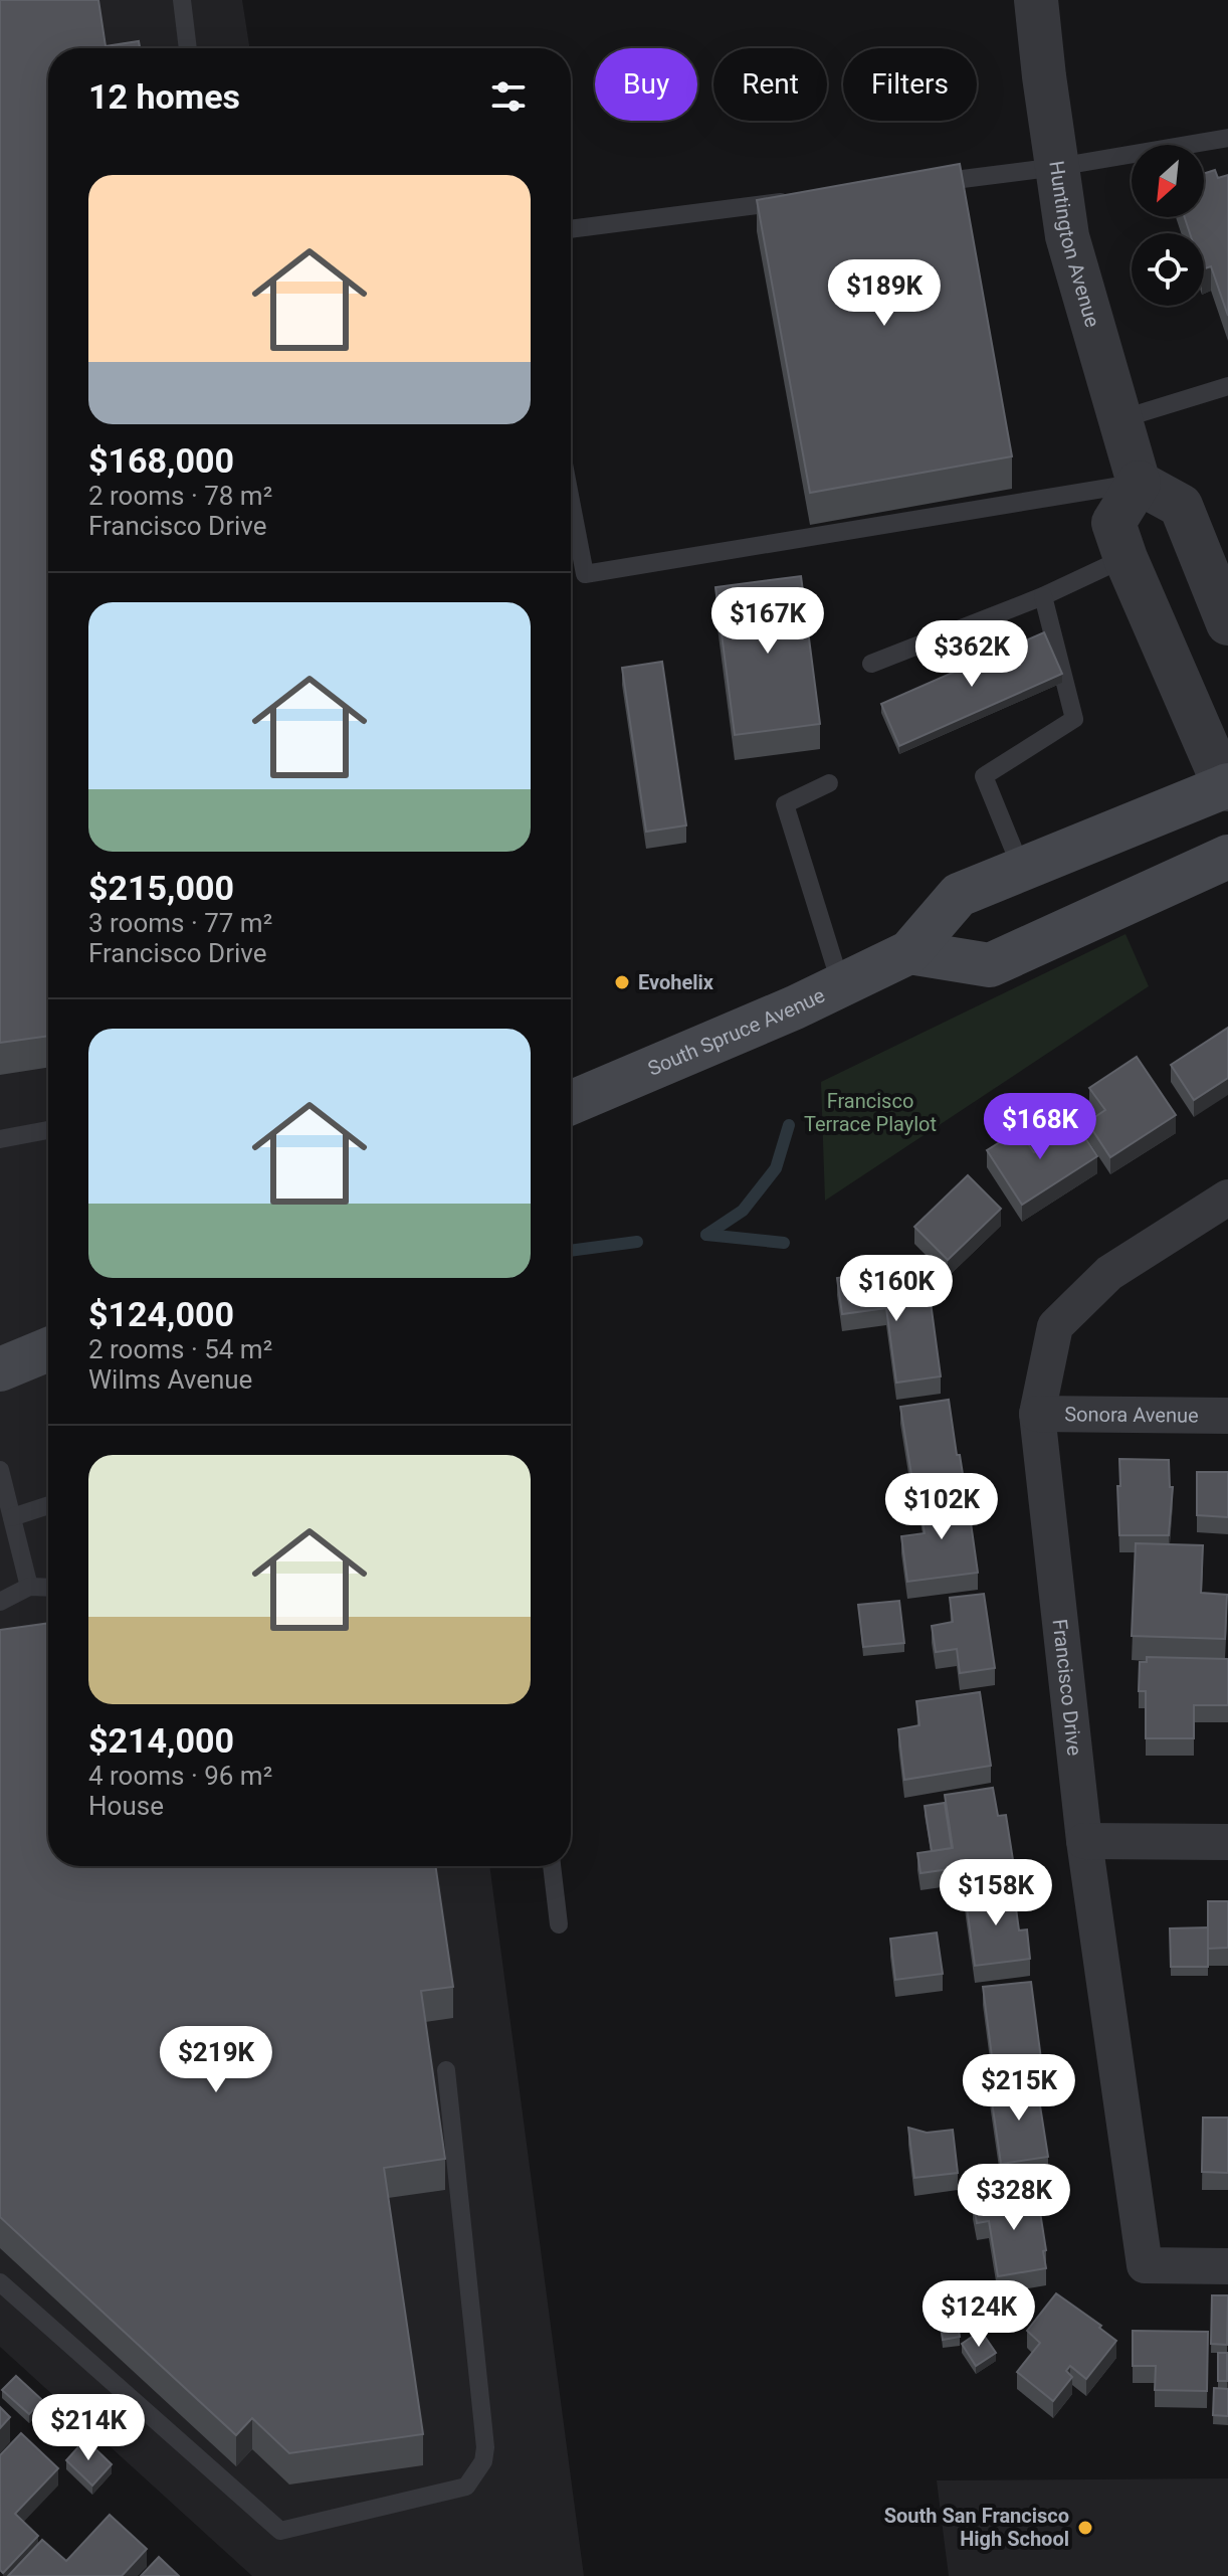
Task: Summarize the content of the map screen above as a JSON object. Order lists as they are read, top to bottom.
{
  "streets": {
    "main road": ["South Spruce Avenue"],
    "street": ["Huntington Avenue", "Sonora Avenue", "Francisco Drive"]
  },
  "crossings": [
    ["Sonora Avenue", "Francisco Drive"]
  ],
  "parks": ["Francisco Terrace Playlot"],
  "places": ["Evohelix", "South San Francisco High School"],
  "north": "bottom left",
  "page": {
    "chip": ["Buy", "Rent", "Filters"],
    "heading": "12 homes",
    "list": [
      {
        "name": "$168,000",
        "note": "2 rooms · 78 m² · Francisco Drive"
      },
      {
        "name": "$215,000",
        "note": "3 rooms · 77 m² · Francisco Drive"
      },
      {
        "name": "$124,000",
        "note": "2 rooms · 54 m² · Wilms Avenue"
      },
      {
        "name": "$214,000",
        "note": "4 rooms · 96 m² · House"
      }
    ],
    "price": [
      "$189K",
      "$167K",
      "$362K",
      "$168K",
      "$160K",
      "$102K",
      "$158K",
      "$219K",
      "$215K",
      "$328K",
      "$124K",
      "$214K"
    ]
  }
}
